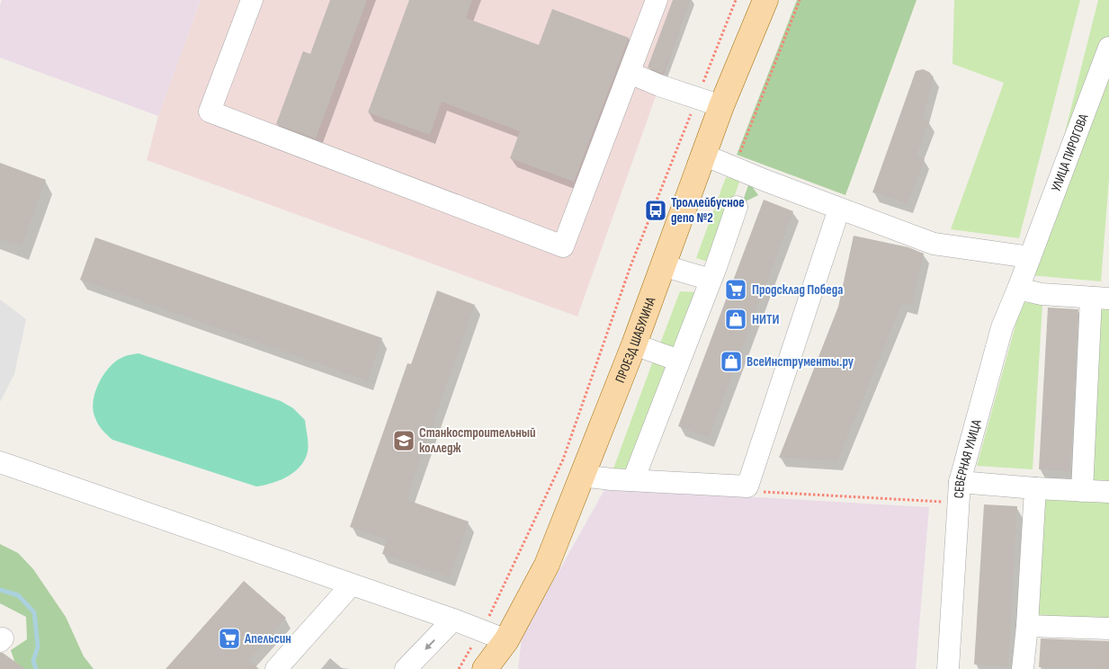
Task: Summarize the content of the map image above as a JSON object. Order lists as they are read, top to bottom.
{
  "streets": {
    "main road": ["ПРОЕЗД ШАБУЛИНА"],
    "street": ["УЛИЦА ПИРОГОВА", "СЕВЕРНАЯ УЛИЦА"]
  },
  "crossings": [
    ["УЛИЦА ПИРОГОВА", "СЕВЕРНАЯ УЛИЦА"]
  ],
  "places": {
    "bus stop": ["Троллейбусное депо №2"],
    "supermarket": ["Продсклад Победа", "Апельсин"],
    "shop": ["НИТИ", "ВсеИнструменты.ру"],
    "school or university": ["Станкостроительный колледж"]
  }
}
